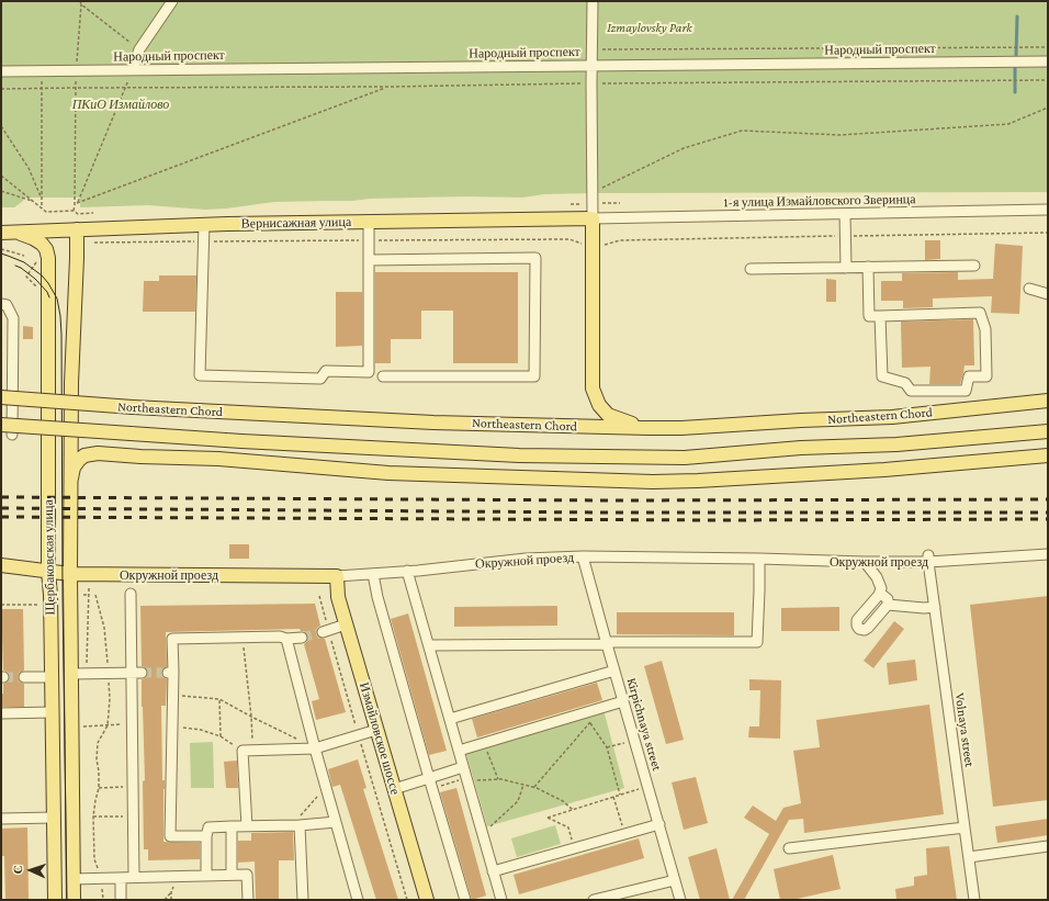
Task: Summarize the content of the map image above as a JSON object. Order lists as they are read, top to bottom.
{
  "streets": {
    "main road": [
      "Вернисажная улица",
      "Northeastern Chord",
      "Щербаковская улица",
      "Окружной проезд",
      "Измайловское шоссе"
    ],
    "street": [
      "Народный проспект",
      "1-я улица Измайловского Зверинца",
      "Kirpichnaya street",
      "Volnaya street"
    ]
  },
  "crossings": [
    ["1-я улица Измайловского Зверинца", "Вернисажная улица"],
    ["Вернисажная улица", "Щербаковская улица"],
    ["Щербаковская улица", "Окружной проезд"],
    ["Окружной проезд", "Kirpichnaya street"],
    ["Окружной проезд", "Volnaya street"],
    ["Окружной проезд", "Измайловское шоссе"]
  ],
  "parks": ["Izmaylovsky Park", "ПКиО Измайлово"],
  "north": "left"
}
